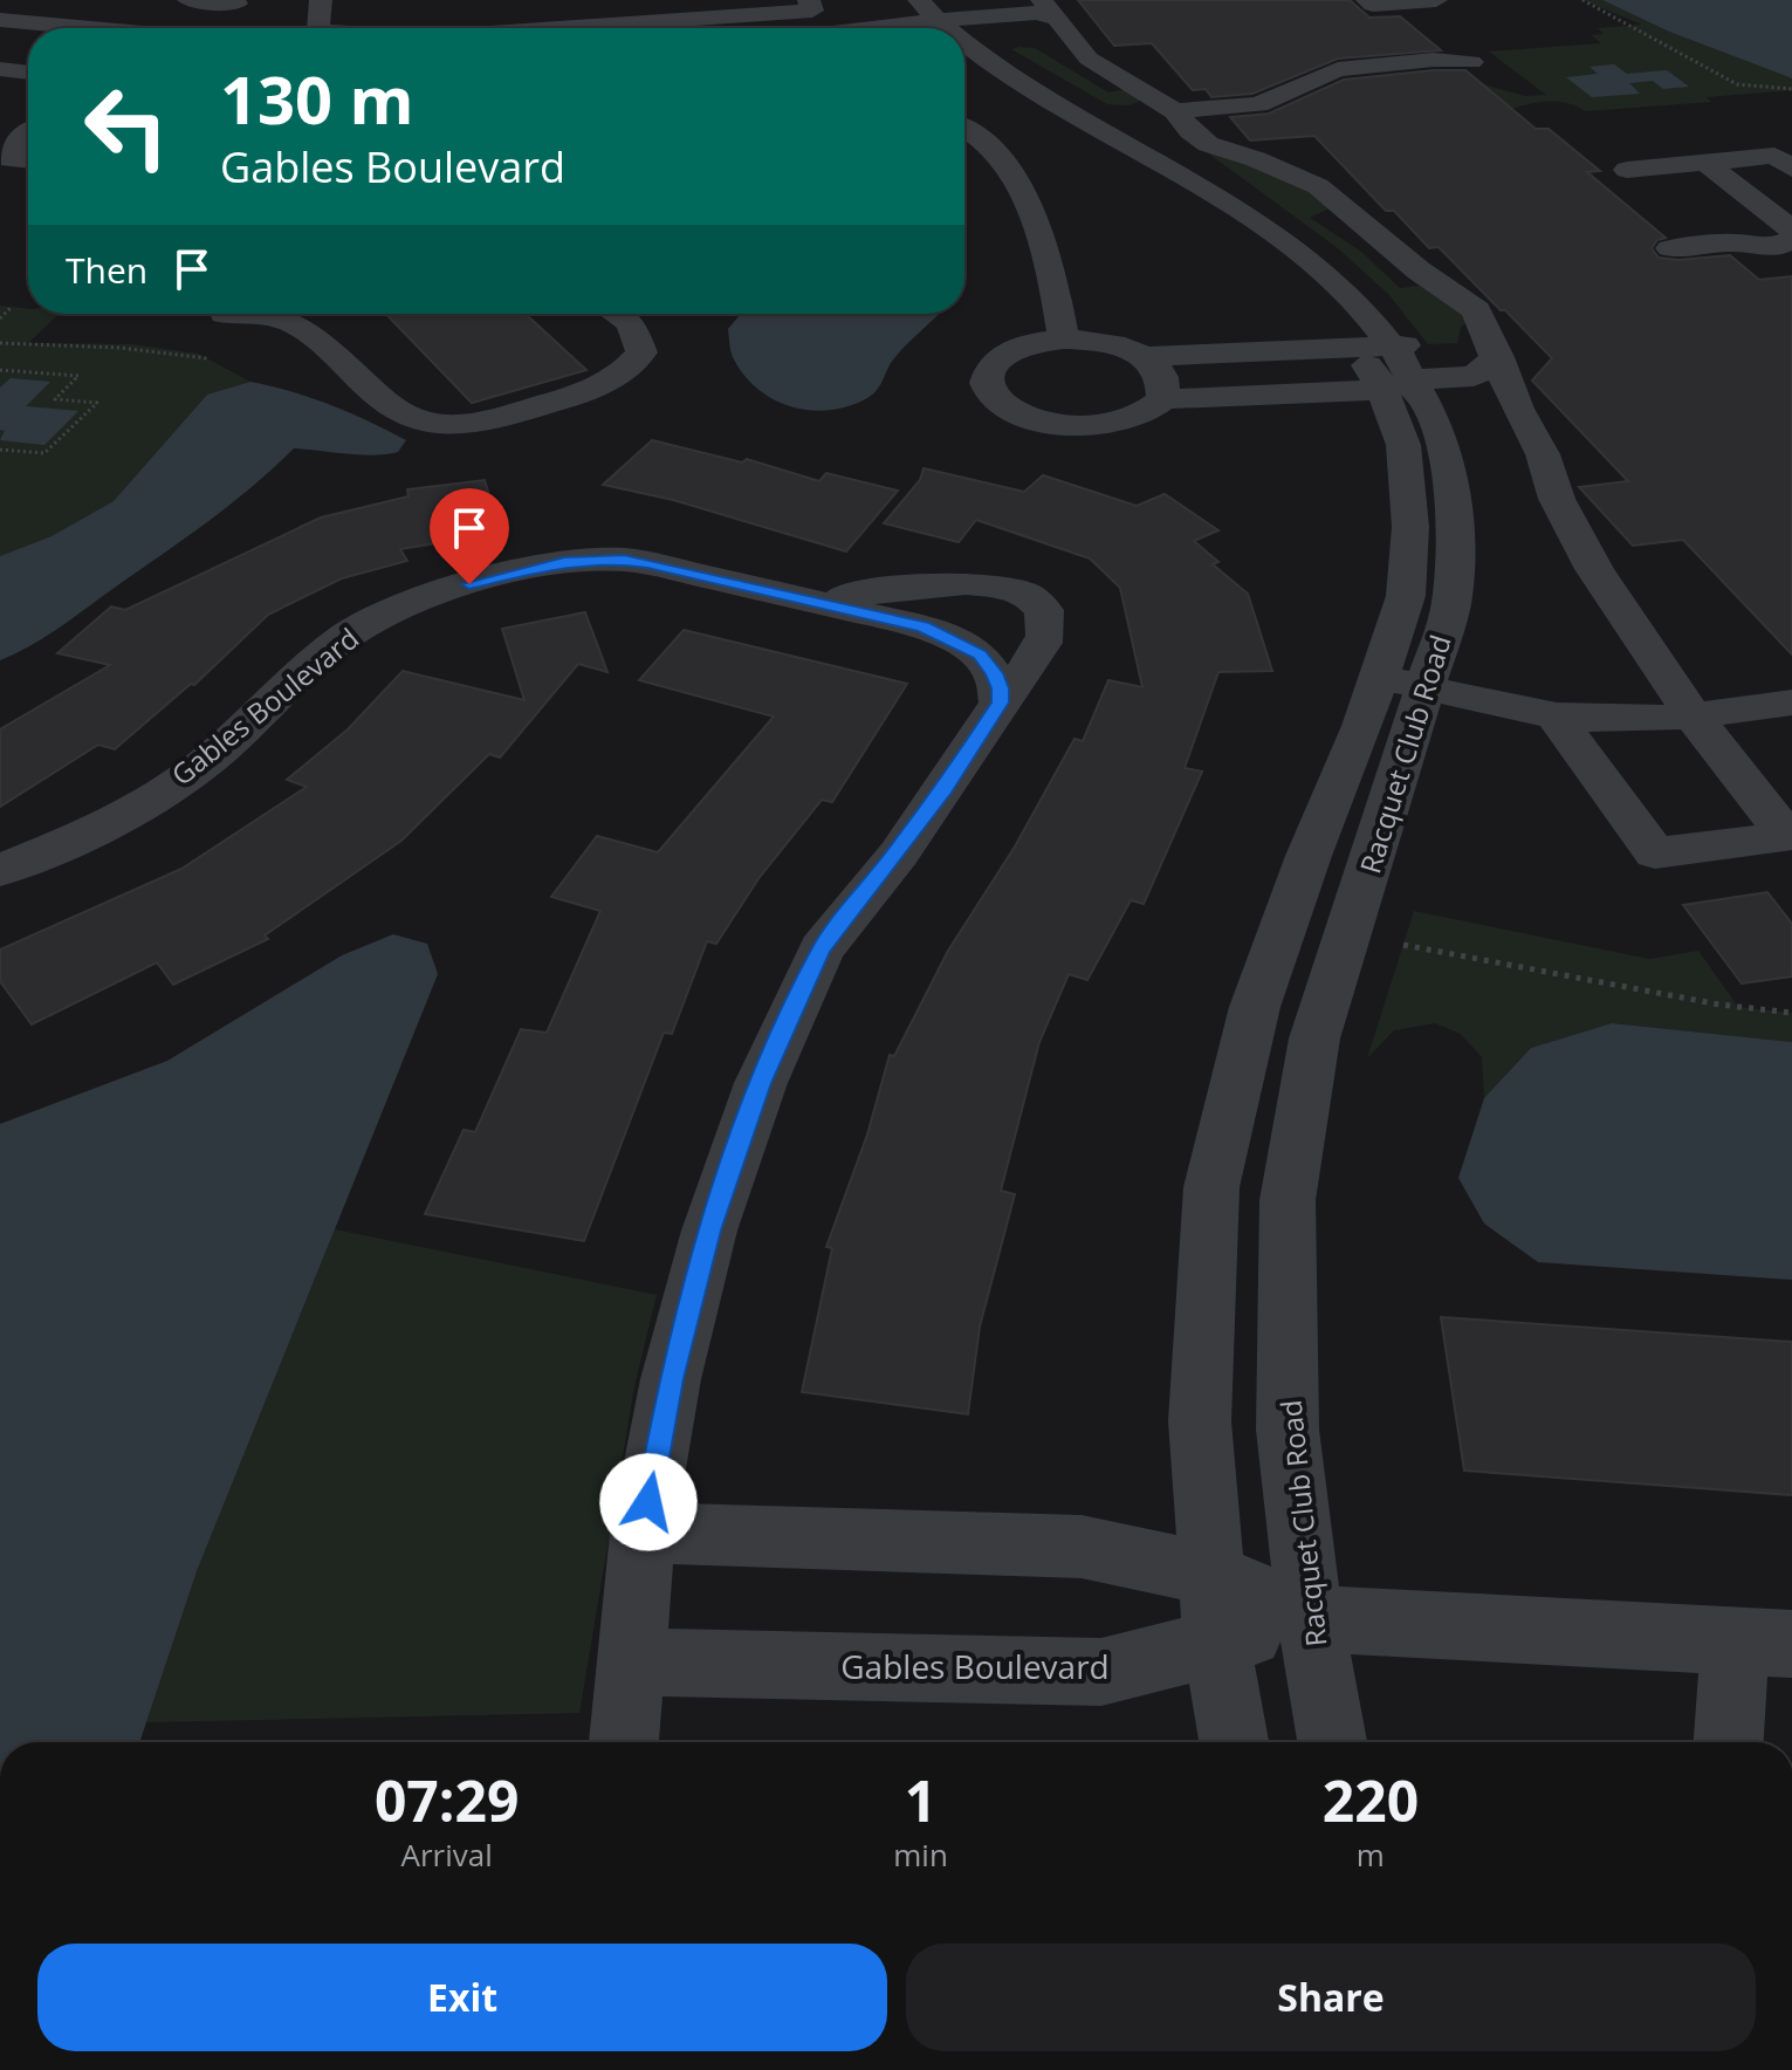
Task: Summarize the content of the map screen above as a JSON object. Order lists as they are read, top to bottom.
{
  "streets": {
    "street": ["Gables Boulevard", "Racquet Club Road"]
  },
  "crossings": [
    ["Gables Boulevard", "Racquet Club Road"]
  ],
  "page": {
    "turn": ["130 m", "Gables Boulevard"],
    "then": "Then",
    "eta": [
      "07:29",
      "Arrival",
      "1",
      "min",
      "220",
      "m"
    ],
    "buttons": ["Exit", "Share"]
  }
}
